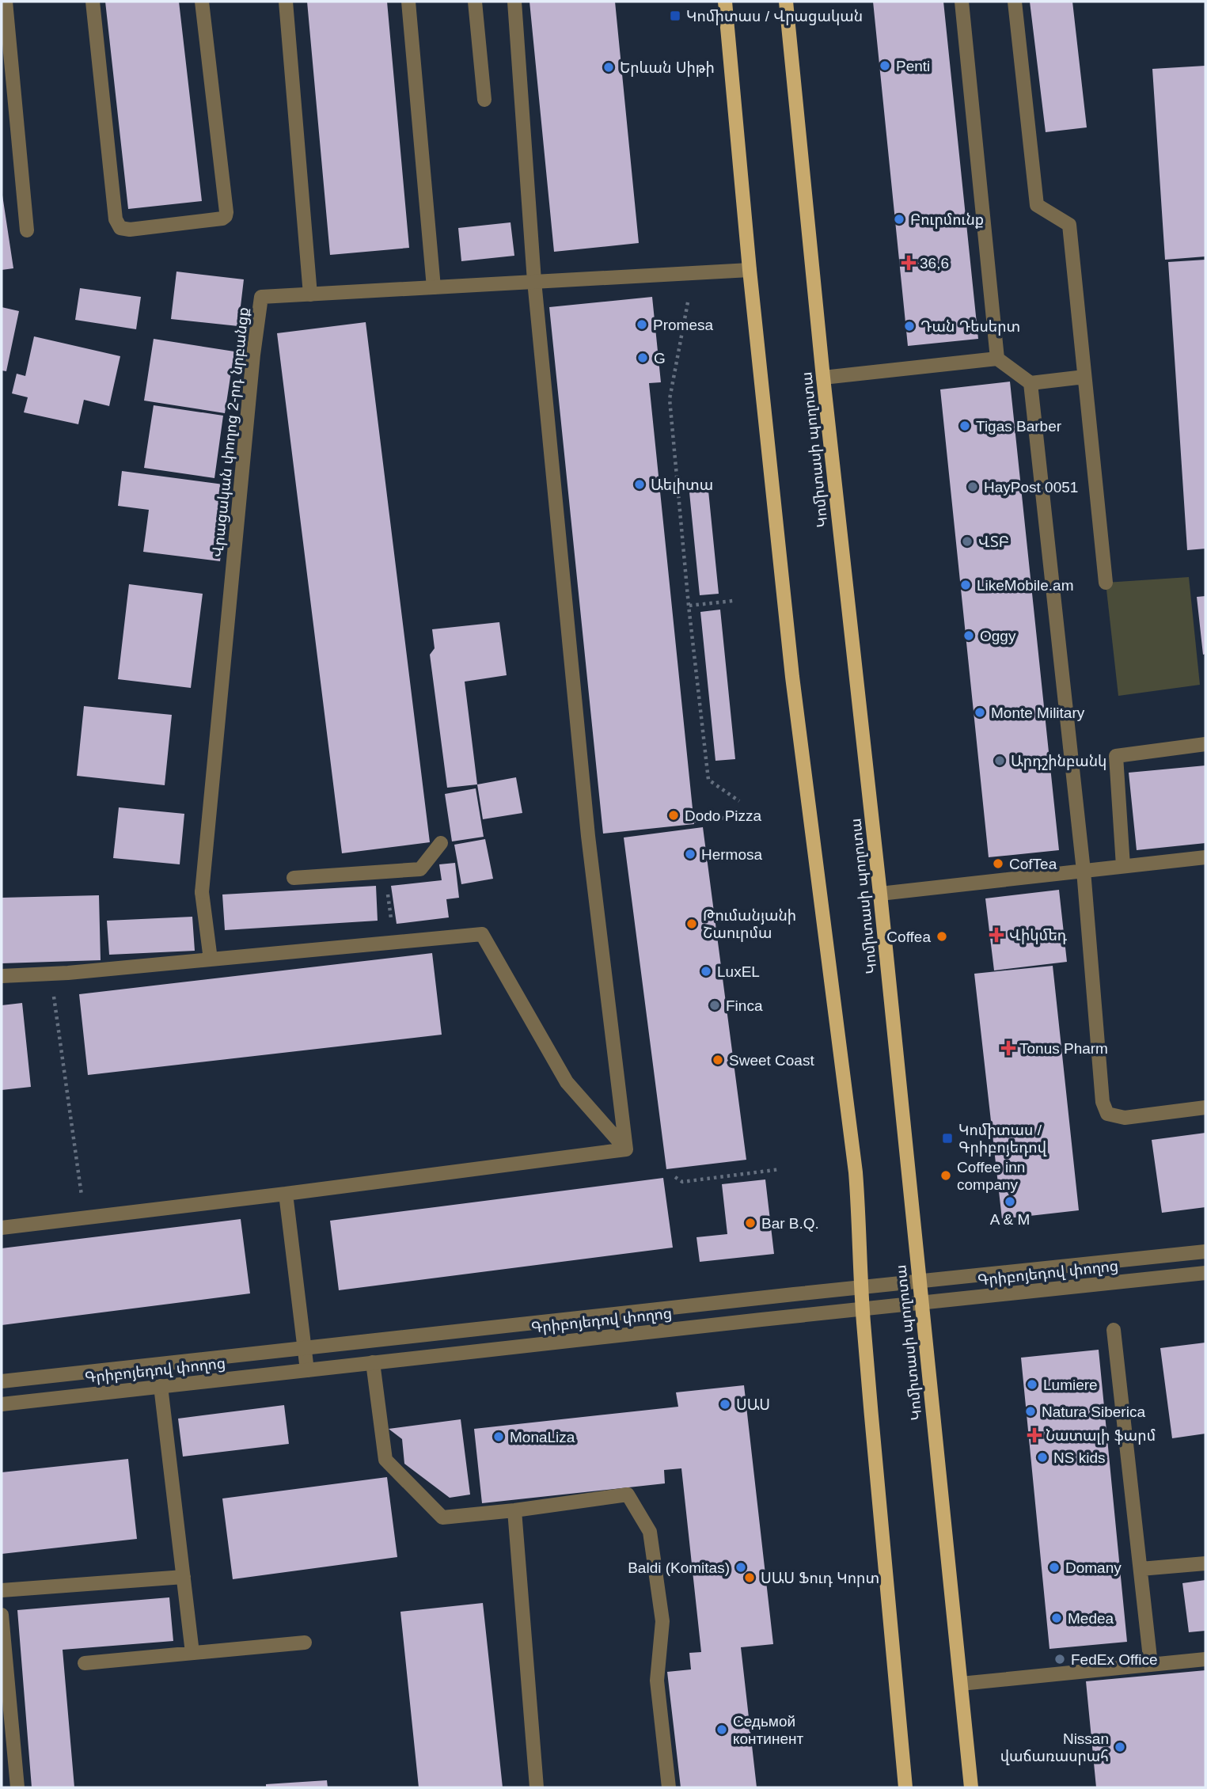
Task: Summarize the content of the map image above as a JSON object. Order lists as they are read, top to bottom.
{
  "streets": {
    "main road": ["Կոմիտասի պողոտա"],
    "street": ["Վրացական փողոց 2-րդ նրբանցք", "Գրիբոյեդով փողոց"]
  },
  "crossings": [
    ["Կոմիտասի պողոտա", "Գրիբոյեդով փողոց"]
  ],
  "places": {
    "transit": ["Կոմիտաս / Վրացական", "Կոմիտաս / Գրիբոյեդով"],
    "other": [
      "Penti",
      "Երևան Սիթի",
      "Բուրմունք",
      "Promesa",
      "Դան Դեսերտ",
      "G",
      "Tigas Barber",
      "Աելիտա",
      "HayPost 0051",
      "ՎՏԲ",
      "LikeMobile.am",
      "Oggy",
      "Monte Military",
      "Արդշինբանկ",
      "Dodo Pizza",
      "Hermosa",
      "CofTea",
      "Թումանյանի Շաուրմա",
      "Coffea",
      "LuxEL",
      "Finca",
      "Sweet Coast",
      "Coffee inn company",
      "A & M",
      "Bar B.Q.",
      "Lumiere",
      "ՍԱՍ",
      "Natura Siberica",
      "MonaLiza",
      "NS kids",
      "Baldi (Komitas)",
      "Domany",
      "ՍԱՍ Ֆուդ Կորտ",
      "Medea",
      "FedEx Office",
      "Седьмой континент",
      "Nissan վաճառասրահ"
    ],
    "health": [
      "36,6",
      "Վիկմեդ",
      "Tonus Pharm",
      "Նատալի ֆարմ"
    ]
  }
}
